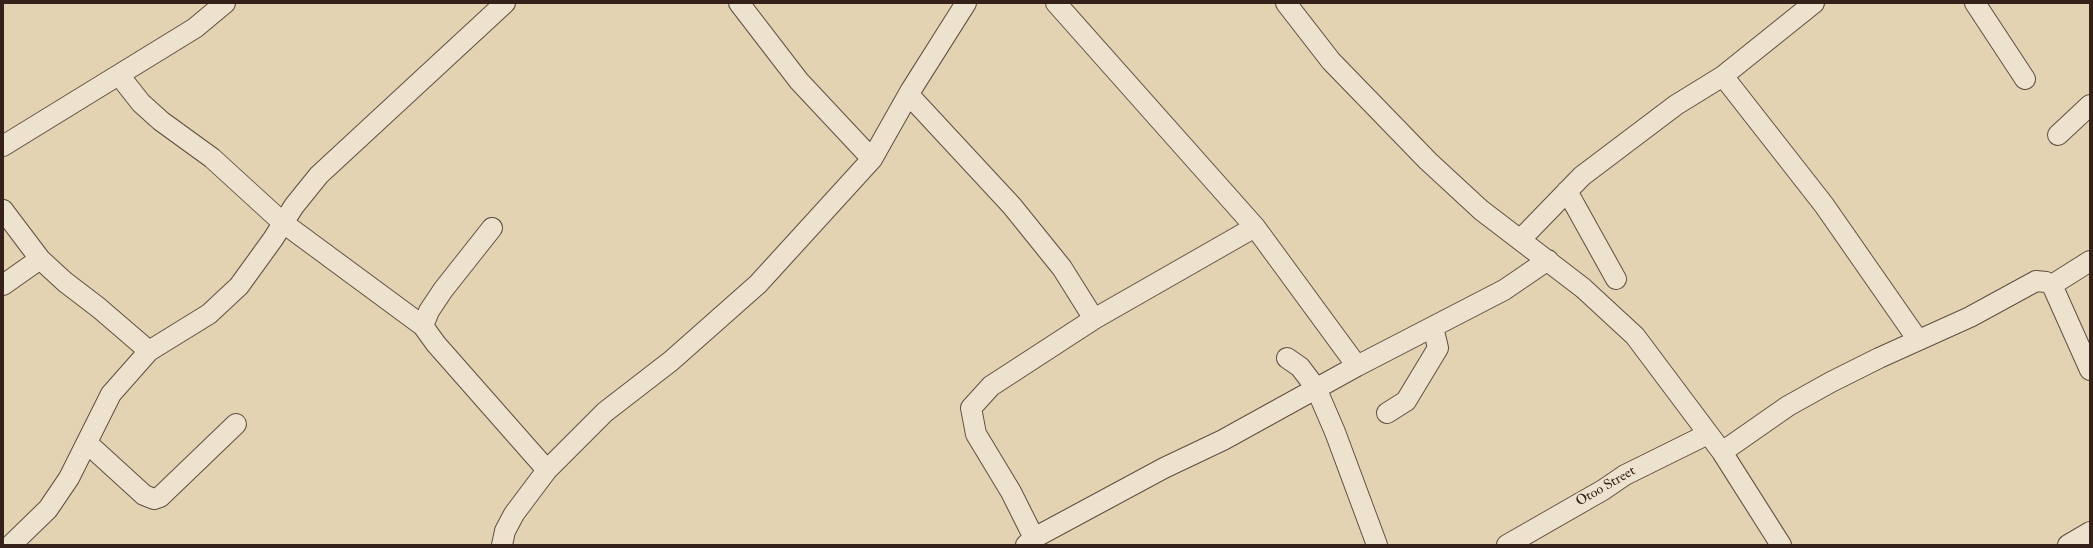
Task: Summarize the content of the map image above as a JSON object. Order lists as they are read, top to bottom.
{
  "streets": {
    "street": ["Otoo Street"]
  }
}
